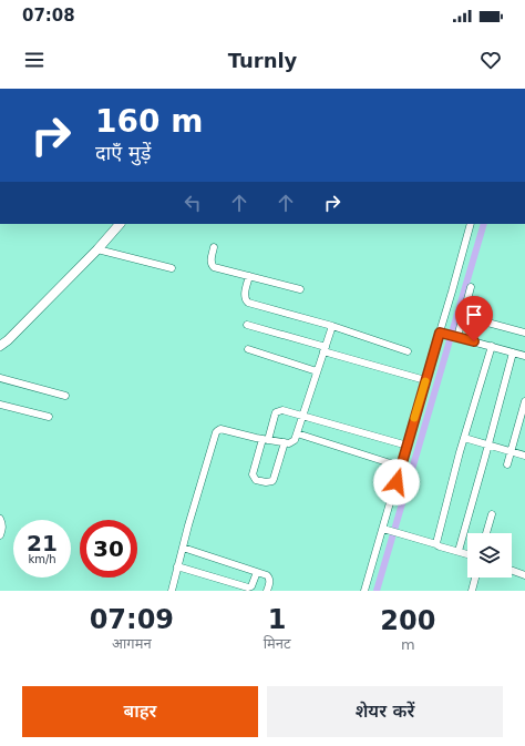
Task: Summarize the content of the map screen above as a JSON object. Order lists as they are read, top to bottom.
{
  "page": {
    "status": "07:08",
    "header": "Turnly",
    "turn": ["160 m", "दाएँ मुड़ें"],
    "speed": "21 km/h",
    "limit": "30",
    "eta": [
      "07:09",
      "आगमन",
      "1",
      "मिनट",
      "200",
      "m"
    ],
    "buttons": ["बाहर", "शेयर करें"]
  }
}
